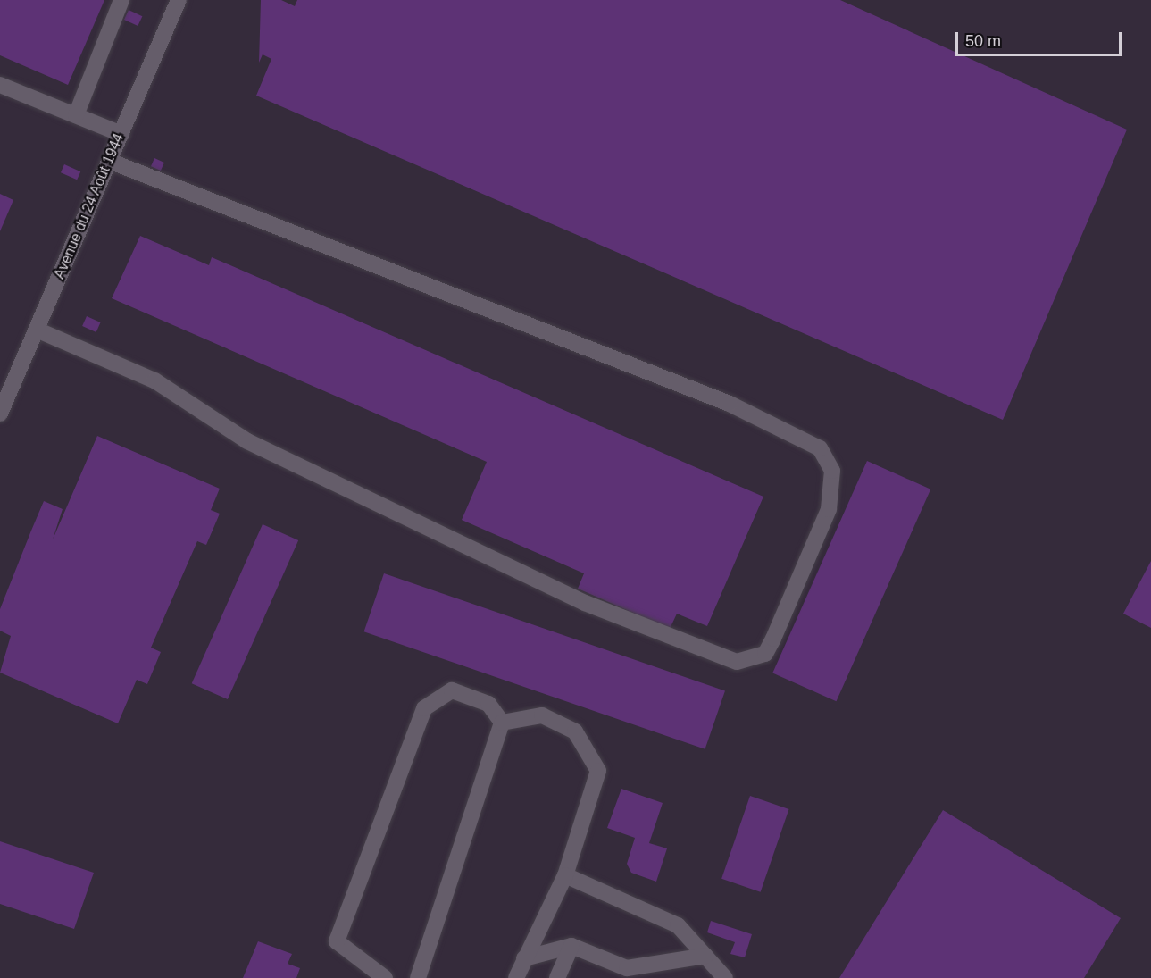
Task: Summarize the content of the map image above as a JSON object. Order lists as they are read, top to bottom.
{
  "streets": {
    "street": ["Avenue du 24 Août 1944"]
  },
  "scale_bar": "50 m"
}
